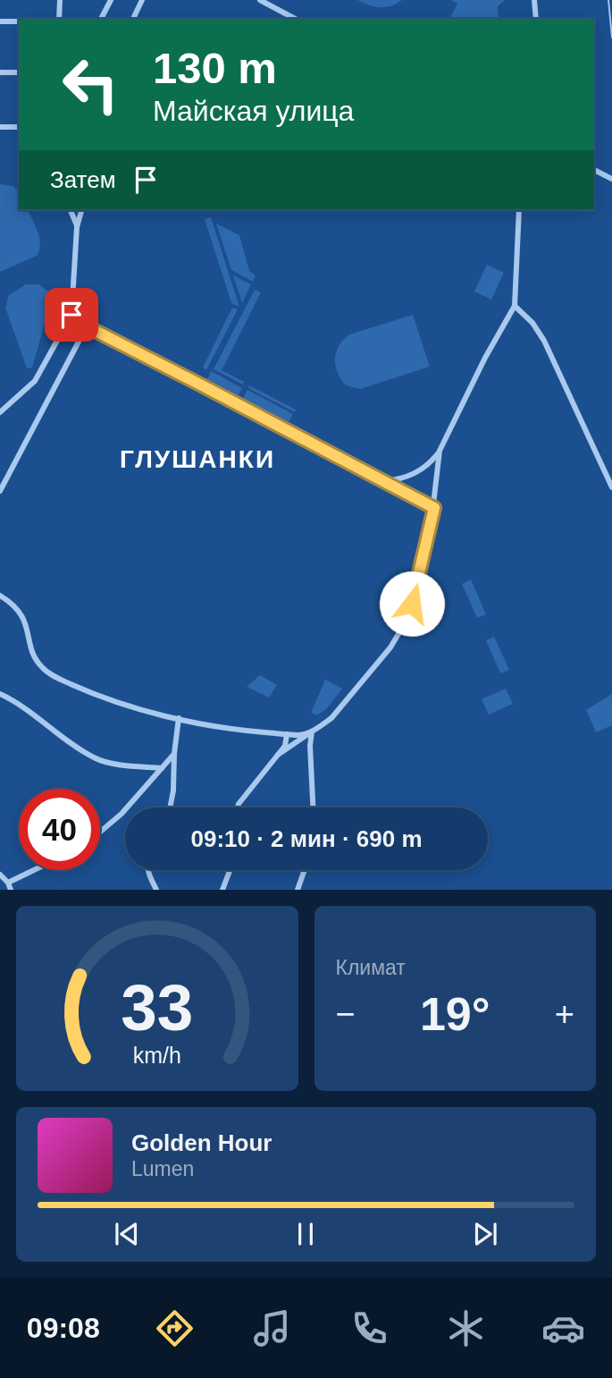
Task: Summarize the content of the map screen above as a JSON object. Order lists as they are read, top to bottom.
{
  "districts": ["ГЛУШАНКИ"],
  "page": {
    "turn": ["130 m", "Майская улица"],
    "then": "Затем",
    "limit": "40",
    "trip": "09:10 · 2 мин · 690 m",
    "tile": "Климат",
    "heat": ["−", "19°", "+"],
    "song": ["Golden Hour", "Lumen"],
    "tabs": "09:08",
    "gauge": ["33", "km/h"]
  }
}
